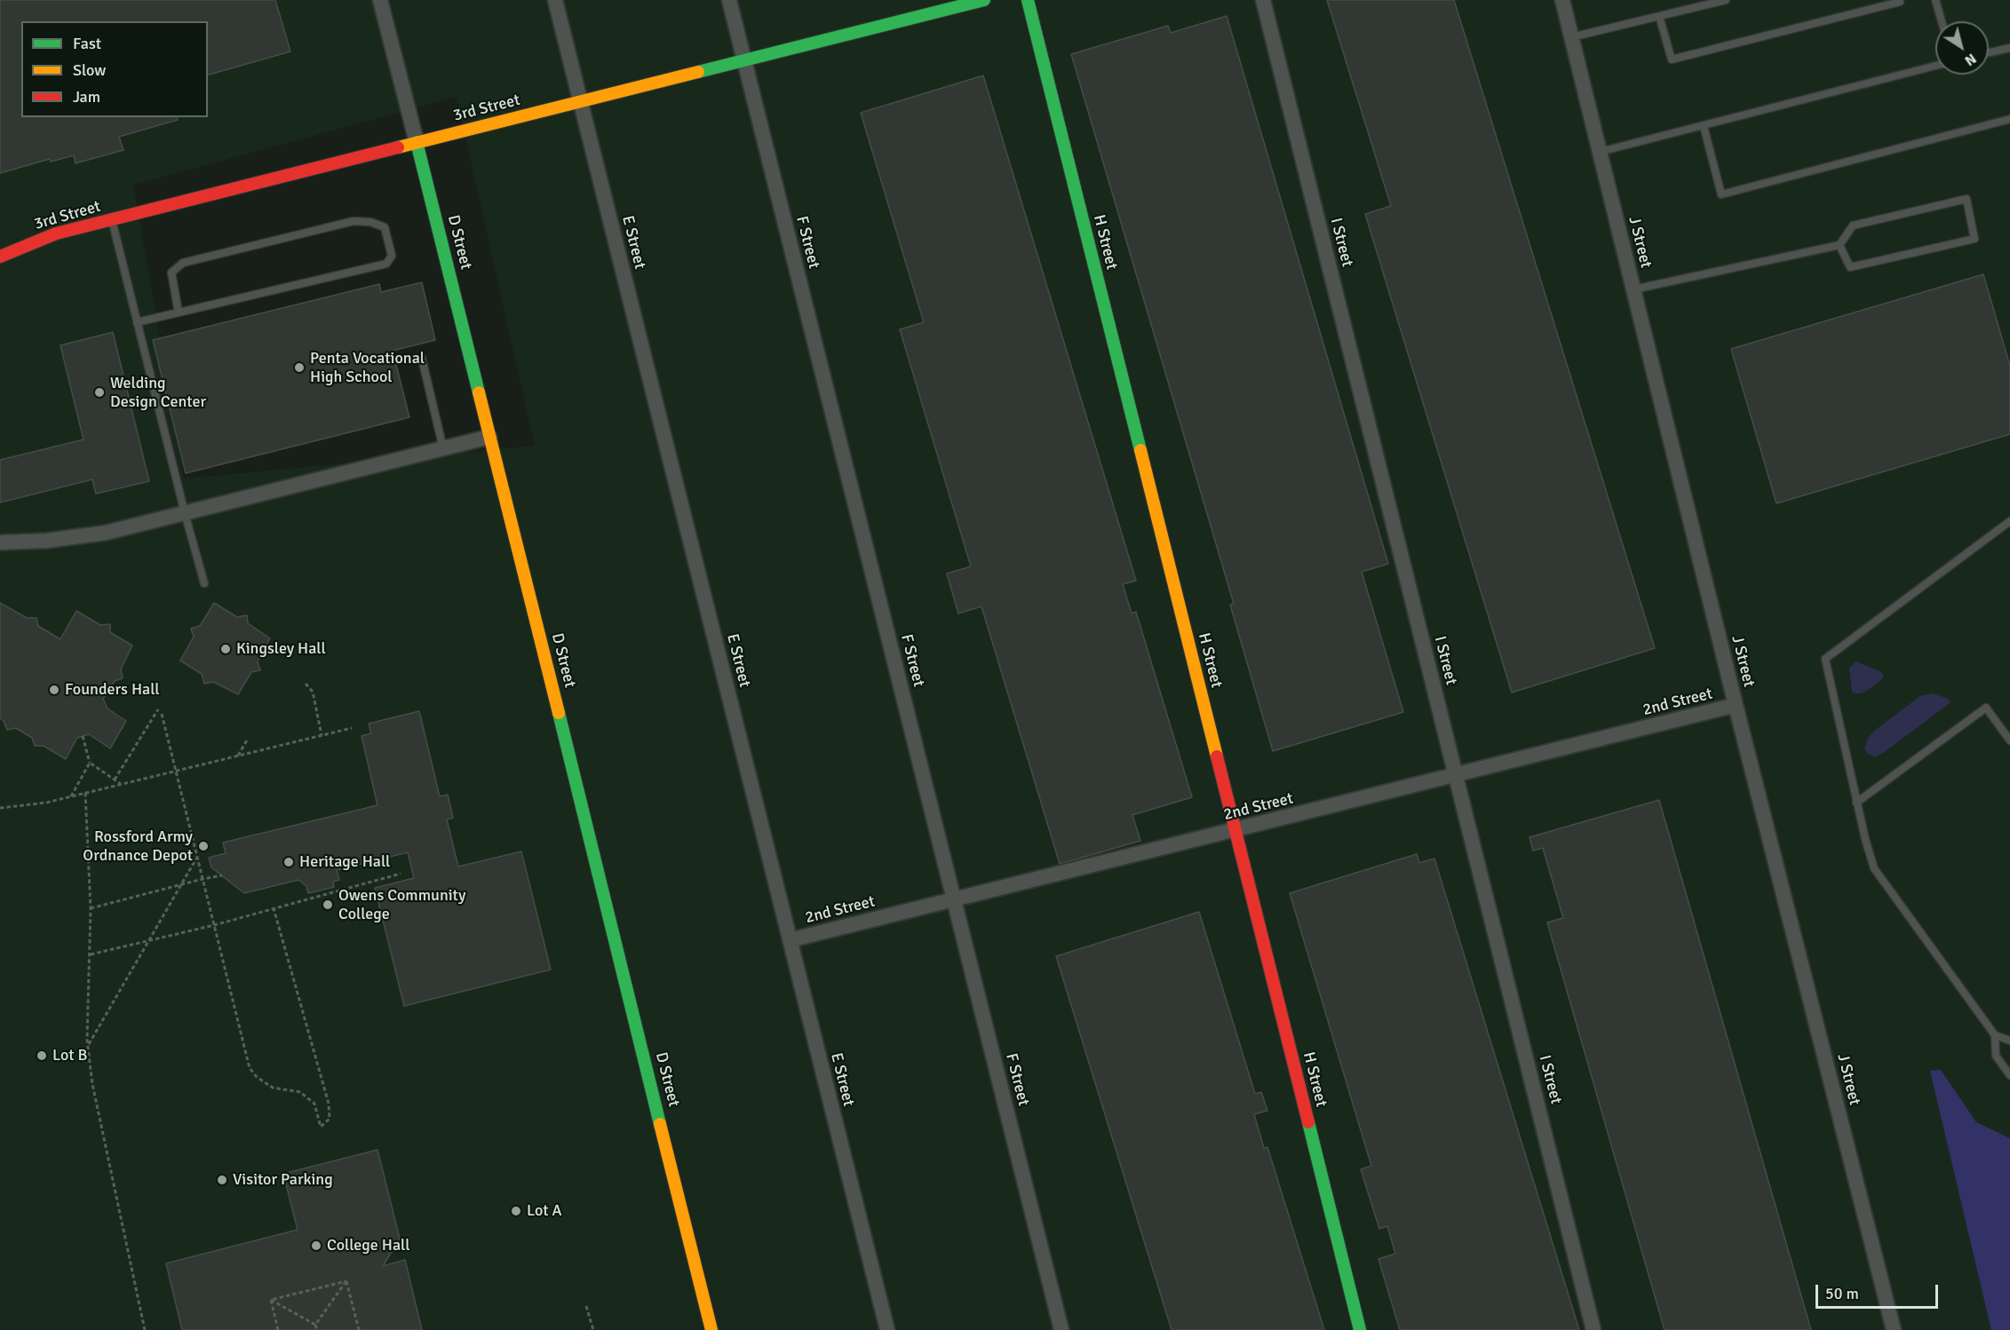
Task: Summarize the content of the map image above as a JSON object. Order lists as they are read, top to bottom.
{
  "streets": {
    "street": [
      "3rd Street",
      "D Street",
      "E Street",
      "F Street",
      "H Street",
      "I Street",
      "J Street",
      "2nd Street"
    ]
  },
  "crossings": [
    ["3rd Street", "D Street"],
    ["3rd Street", "E Street"],
    ["3rd Street", "F Street"],
    ["E Street", "2nd Street"],
    ["F Street", "2nd Street"],
    ["H Street", "2nd Street"],
    ["I Street", "2nd Street"],
    ["J Street", "2nd Street"]
  ],
  "places": [
    "Penta Vocational High School",
    "Welding Design Center",
    "Kingsley Hall",
    "Founders Hall",
    "Rossford Army Ordnance Depot",
    "Heritage Hall",
    "Owens Community College",
    "Lot B",
    "Visitor Parking",
    "Lot A",
    "College Hall"
  ],
  "legend": ["Fast", "Slow", "Jam"],
  "scale_bar": "50 m",
  "north": "bottom right"
}
